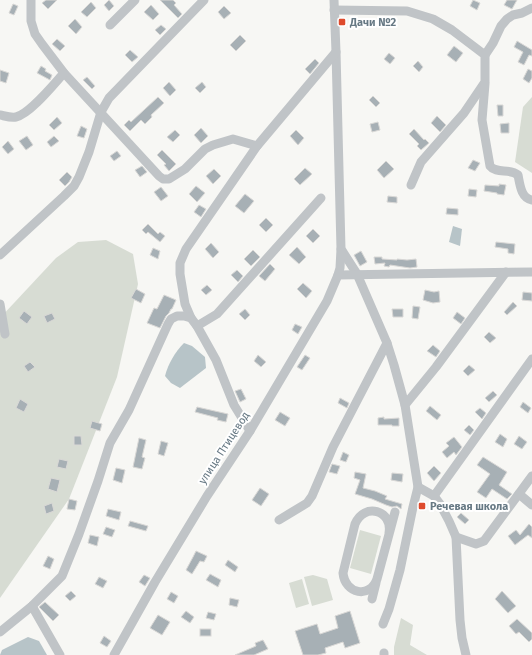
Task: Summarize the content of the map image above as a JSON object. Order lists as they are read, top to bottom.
{
  "streets": {
    "street": ["улица Птицевод"]
  },
  "places": {
    "transit": ["Дачи №2", "Речевая школа"]
  }
}
